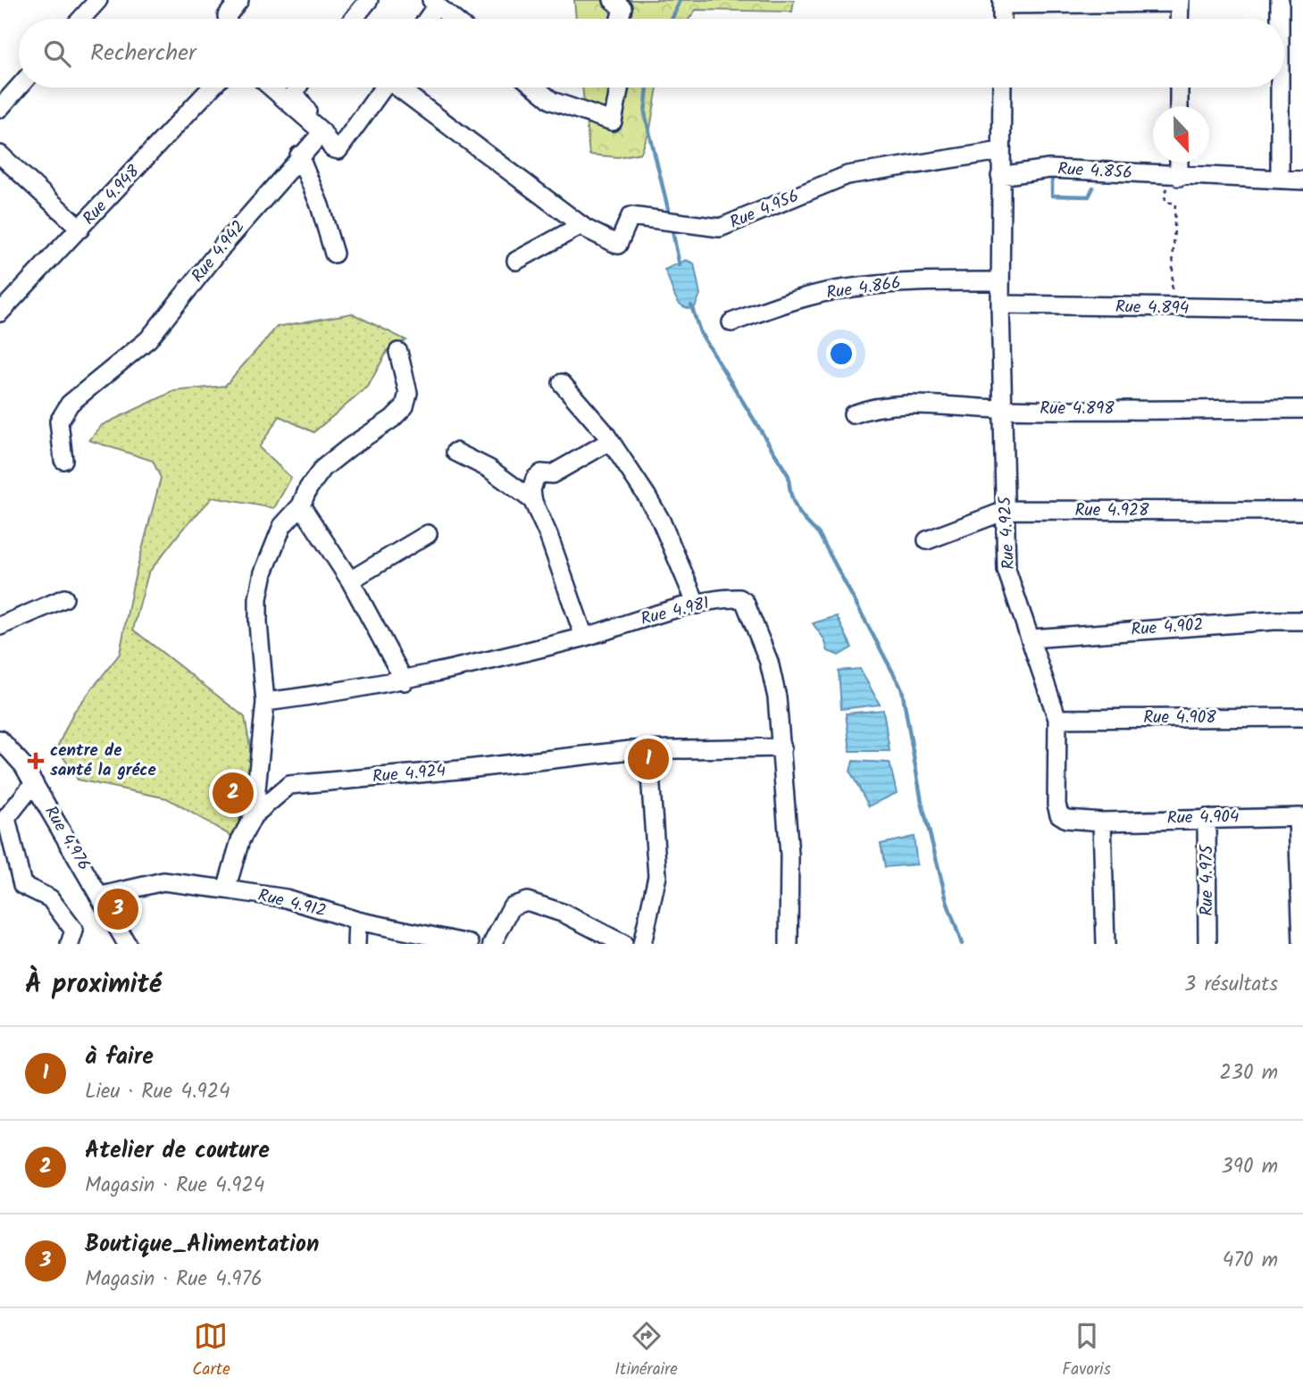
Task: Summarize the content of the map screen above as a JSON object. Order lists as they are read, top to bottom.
{
  "streets": {
    "street": [
      "Rue 4.856",
      "Rue 4.948",
      "Rue 4.956",
      "Rue 4.942",
      "Rue 4.866",
      "Rue 4.894",
      "Rue 4.898",
      "Rue 4.928",
      "Rue 4.925",
      "Rue 4.981",
      "Rue 4.902",
      "Rue 4.908",
      "Rue 4.924",
      "Rue 4.904",
      "Rue 4.976",
      "Rue 4.975",
      "Rue 4.912"
    ]
  },
  "crossings": [
    ["Rue 4.856", "Rue 4.925"],
    ["Rue 4.956", "Rue 4.925"],
    ["Rue 4.866", "Rue 4.925"],
    ["Rue 4.894", "Rue 4.925"],
    ["Rue 4.898", "Rue 4.925"],
    ["Rue 4.928", "Rue 4.925"],
    ["Rue 4.925", "Rue 4.902"],
    ["Rue 4.925", "Rue 4.908"],
    ["Rue 4.925", "Rue 4.904"],
    ["Rue 4.981", "Rue 4.924"],
    ["Rue 4.924", "Rue 4.912"],
    ["Rue 4.904", "Rue 4.975"]
  ],
  "places": {
    "health": ["centre de santé la gréce"]
  },
  "north": "bottom",
  "page": {
    "search": "Rechercher",
    "pins": ["1", "2", "3"],
    "heading": ["À proximité", "3 résultats"],
    "list": [
      {
        "mark": "1",
        "name": "à faire",
        "note": "Lieu · Rue 4.924",
        "value": "230 m"
      },
      {
        "mark": "2",
        "name": "Atelier de couture",
        "note": "Magasin · Rue 4.924",
        "value": "390 m"
      },
      {
        "mark": "3",
        "name": "Boutique_Alimentation",
        "note": "Magasin · Rue 4.976",
        "value": "470 m"
      }
    ],
    "nav": ["Carte", "Itinéraire", "Favoris"]
  }
}
